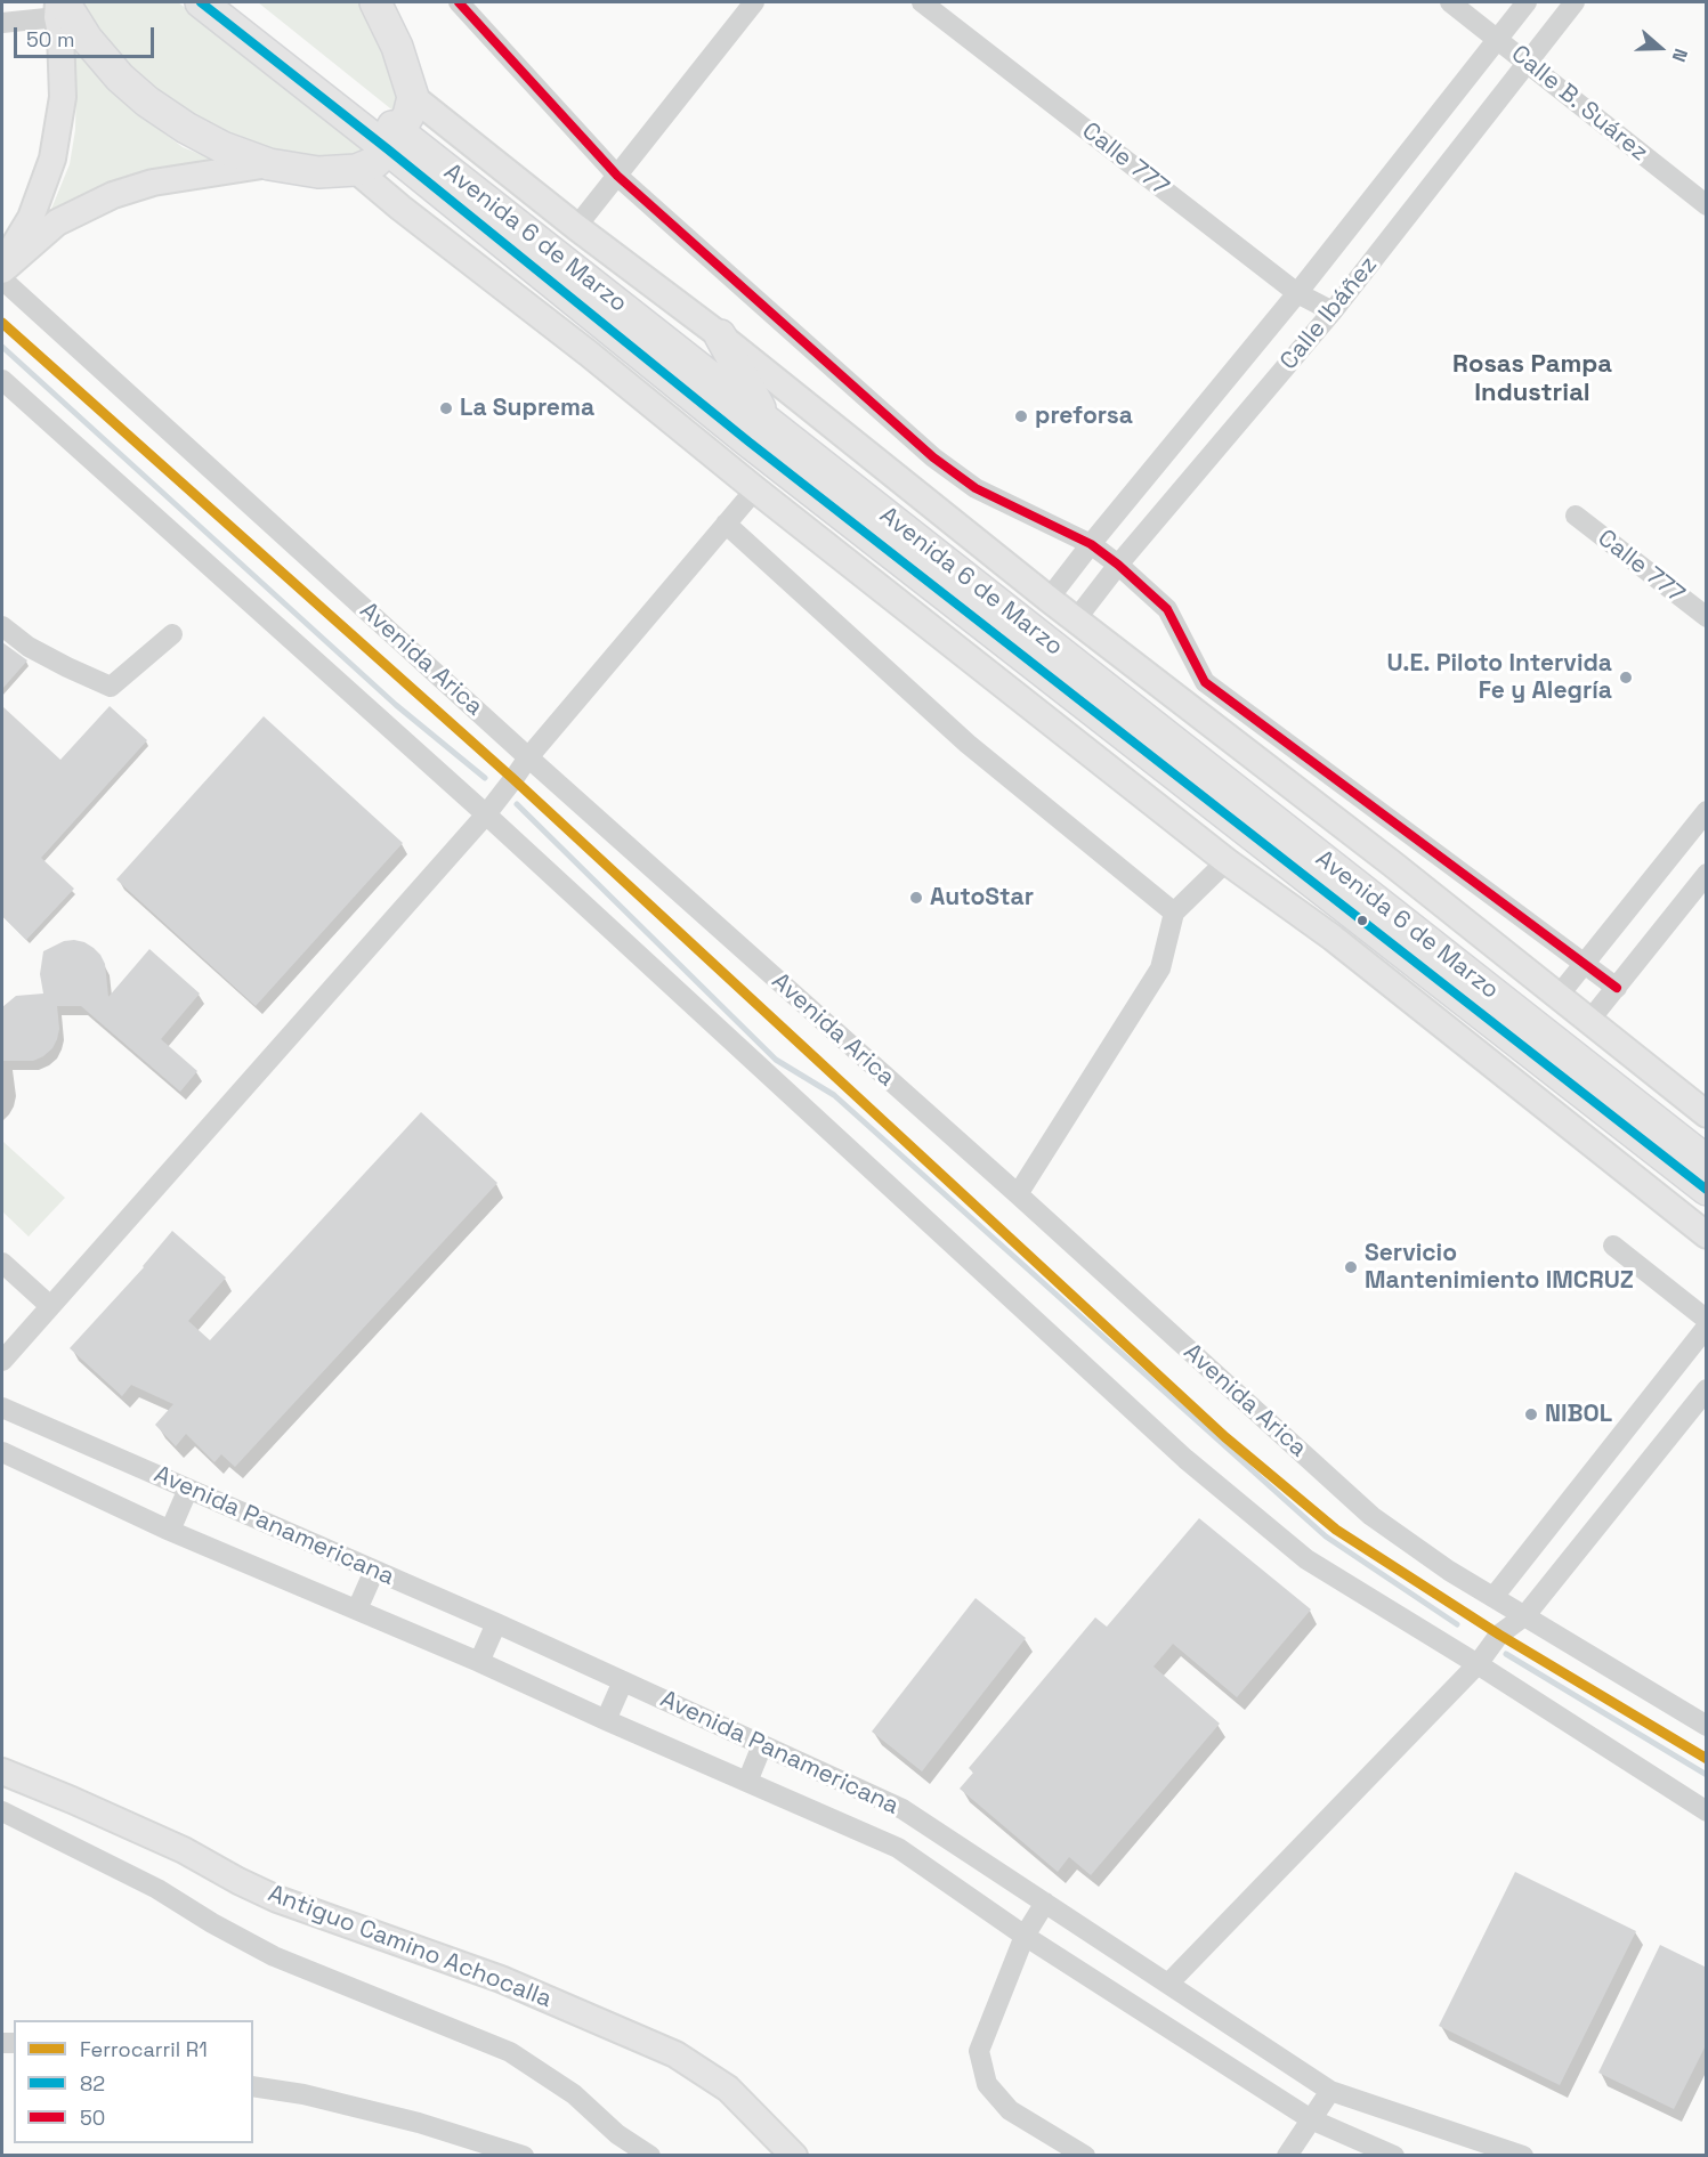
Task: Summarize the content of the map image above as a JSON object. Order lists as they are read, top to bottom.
{
  "streets": {
    "highway": ["Avenida 6 de Marzo"],
    "main road": ["Antiguo Camino Achocalla"],
    "street": [
      "Calle B. Suárez",
      "Calle 777",
      "Calle Ibáñez",
      "Avenida Arica",
      "Avenida Panamericana"
    ]
  },
  "crossings": [
    ["Calle B. Suárez", "Calle Ibáñez"],
    ["Calle 777", "Calle Ibáñez"],
    ["Avenida 6 de Marzo", "Calle Ibáñez"]
  ],
  "districts": ["Rosas Pampa Industrial"],
  "places": [
    "La Suprema",
    "preforsa",
    "U.E. Piloto Intervida Fe y Alegría",
    "AutoStar",
    "Servicio Mantenimiento IMCRUZ",
    "NIBOL"
  ],
  "lines": ["transit line 82", "transit line 50", "rail line R1"],
  "legend": ["Ferrocarril R1", "82", "50"],
  "scale_bar": "50 m",
  "north": "right"
}
